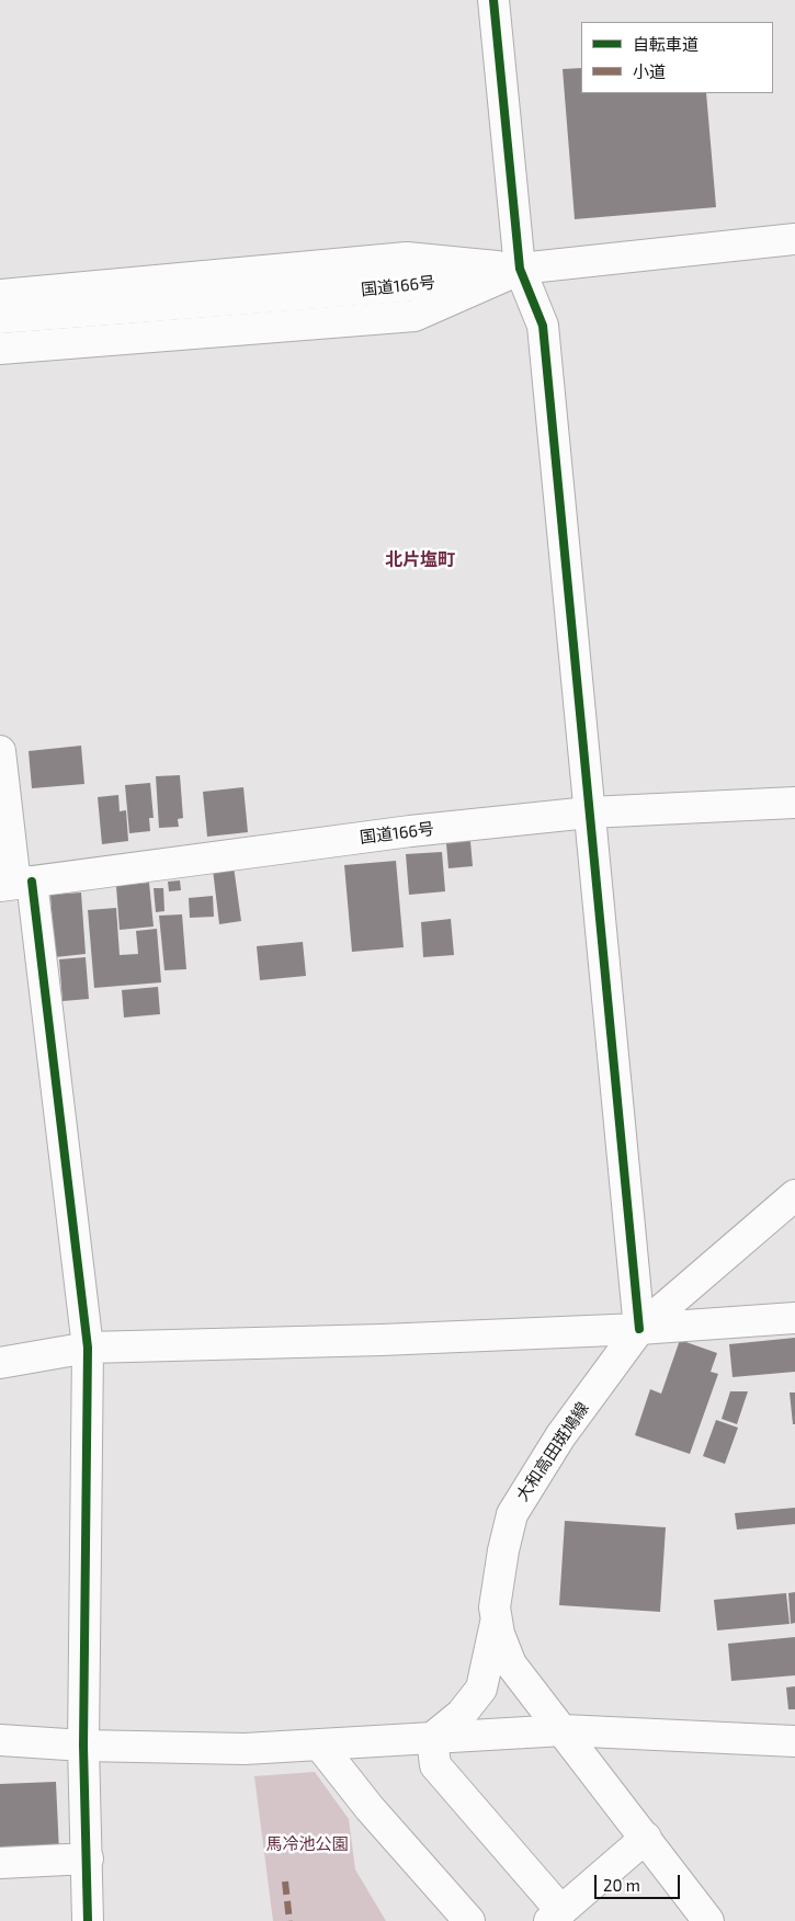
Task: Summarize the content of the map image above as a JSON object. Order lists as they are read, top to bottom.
{
  "streets": {
    "main road": ["国道166号", "大和高田斑鳩線"]
  },
  "districts": ["北片塩町"],
  "parks": ["馬冷池公園"],
  "legend": ["自転車道", "小道"],
  "scale_bar": "20 m"
}
